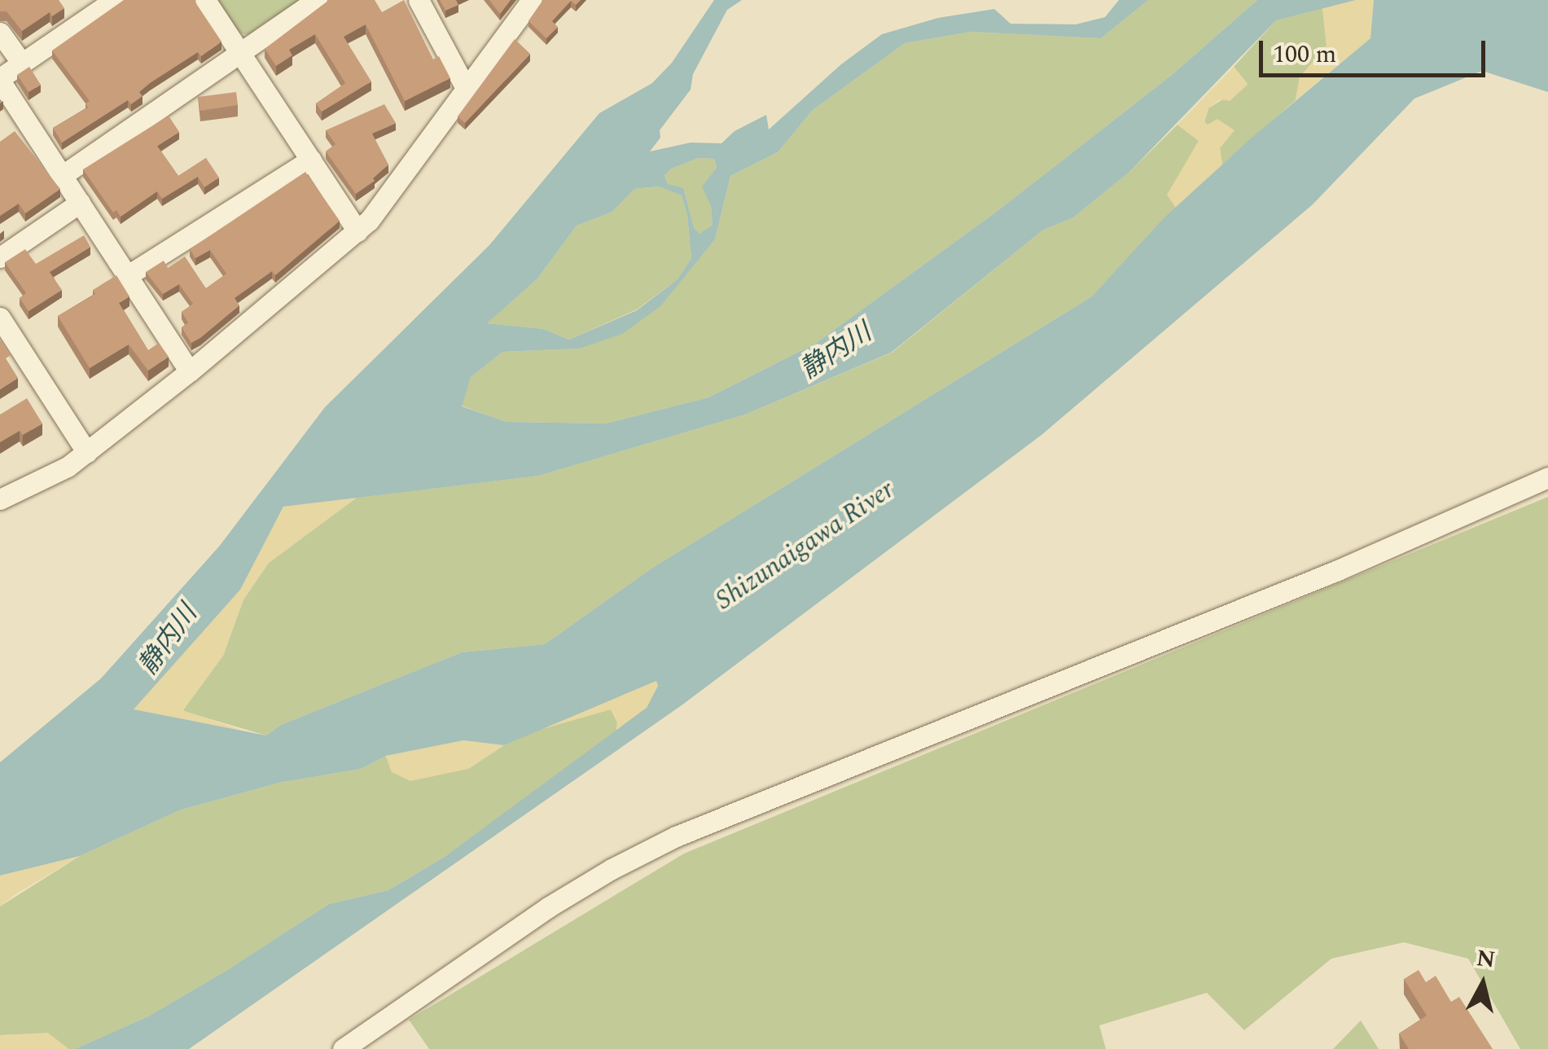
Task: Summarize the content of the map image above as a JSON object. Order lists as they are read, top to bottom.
{
  "water": ["静内川", "Shizunaigawa River"],
  "scale_bar": "100 m",
  "north": "top"
}
